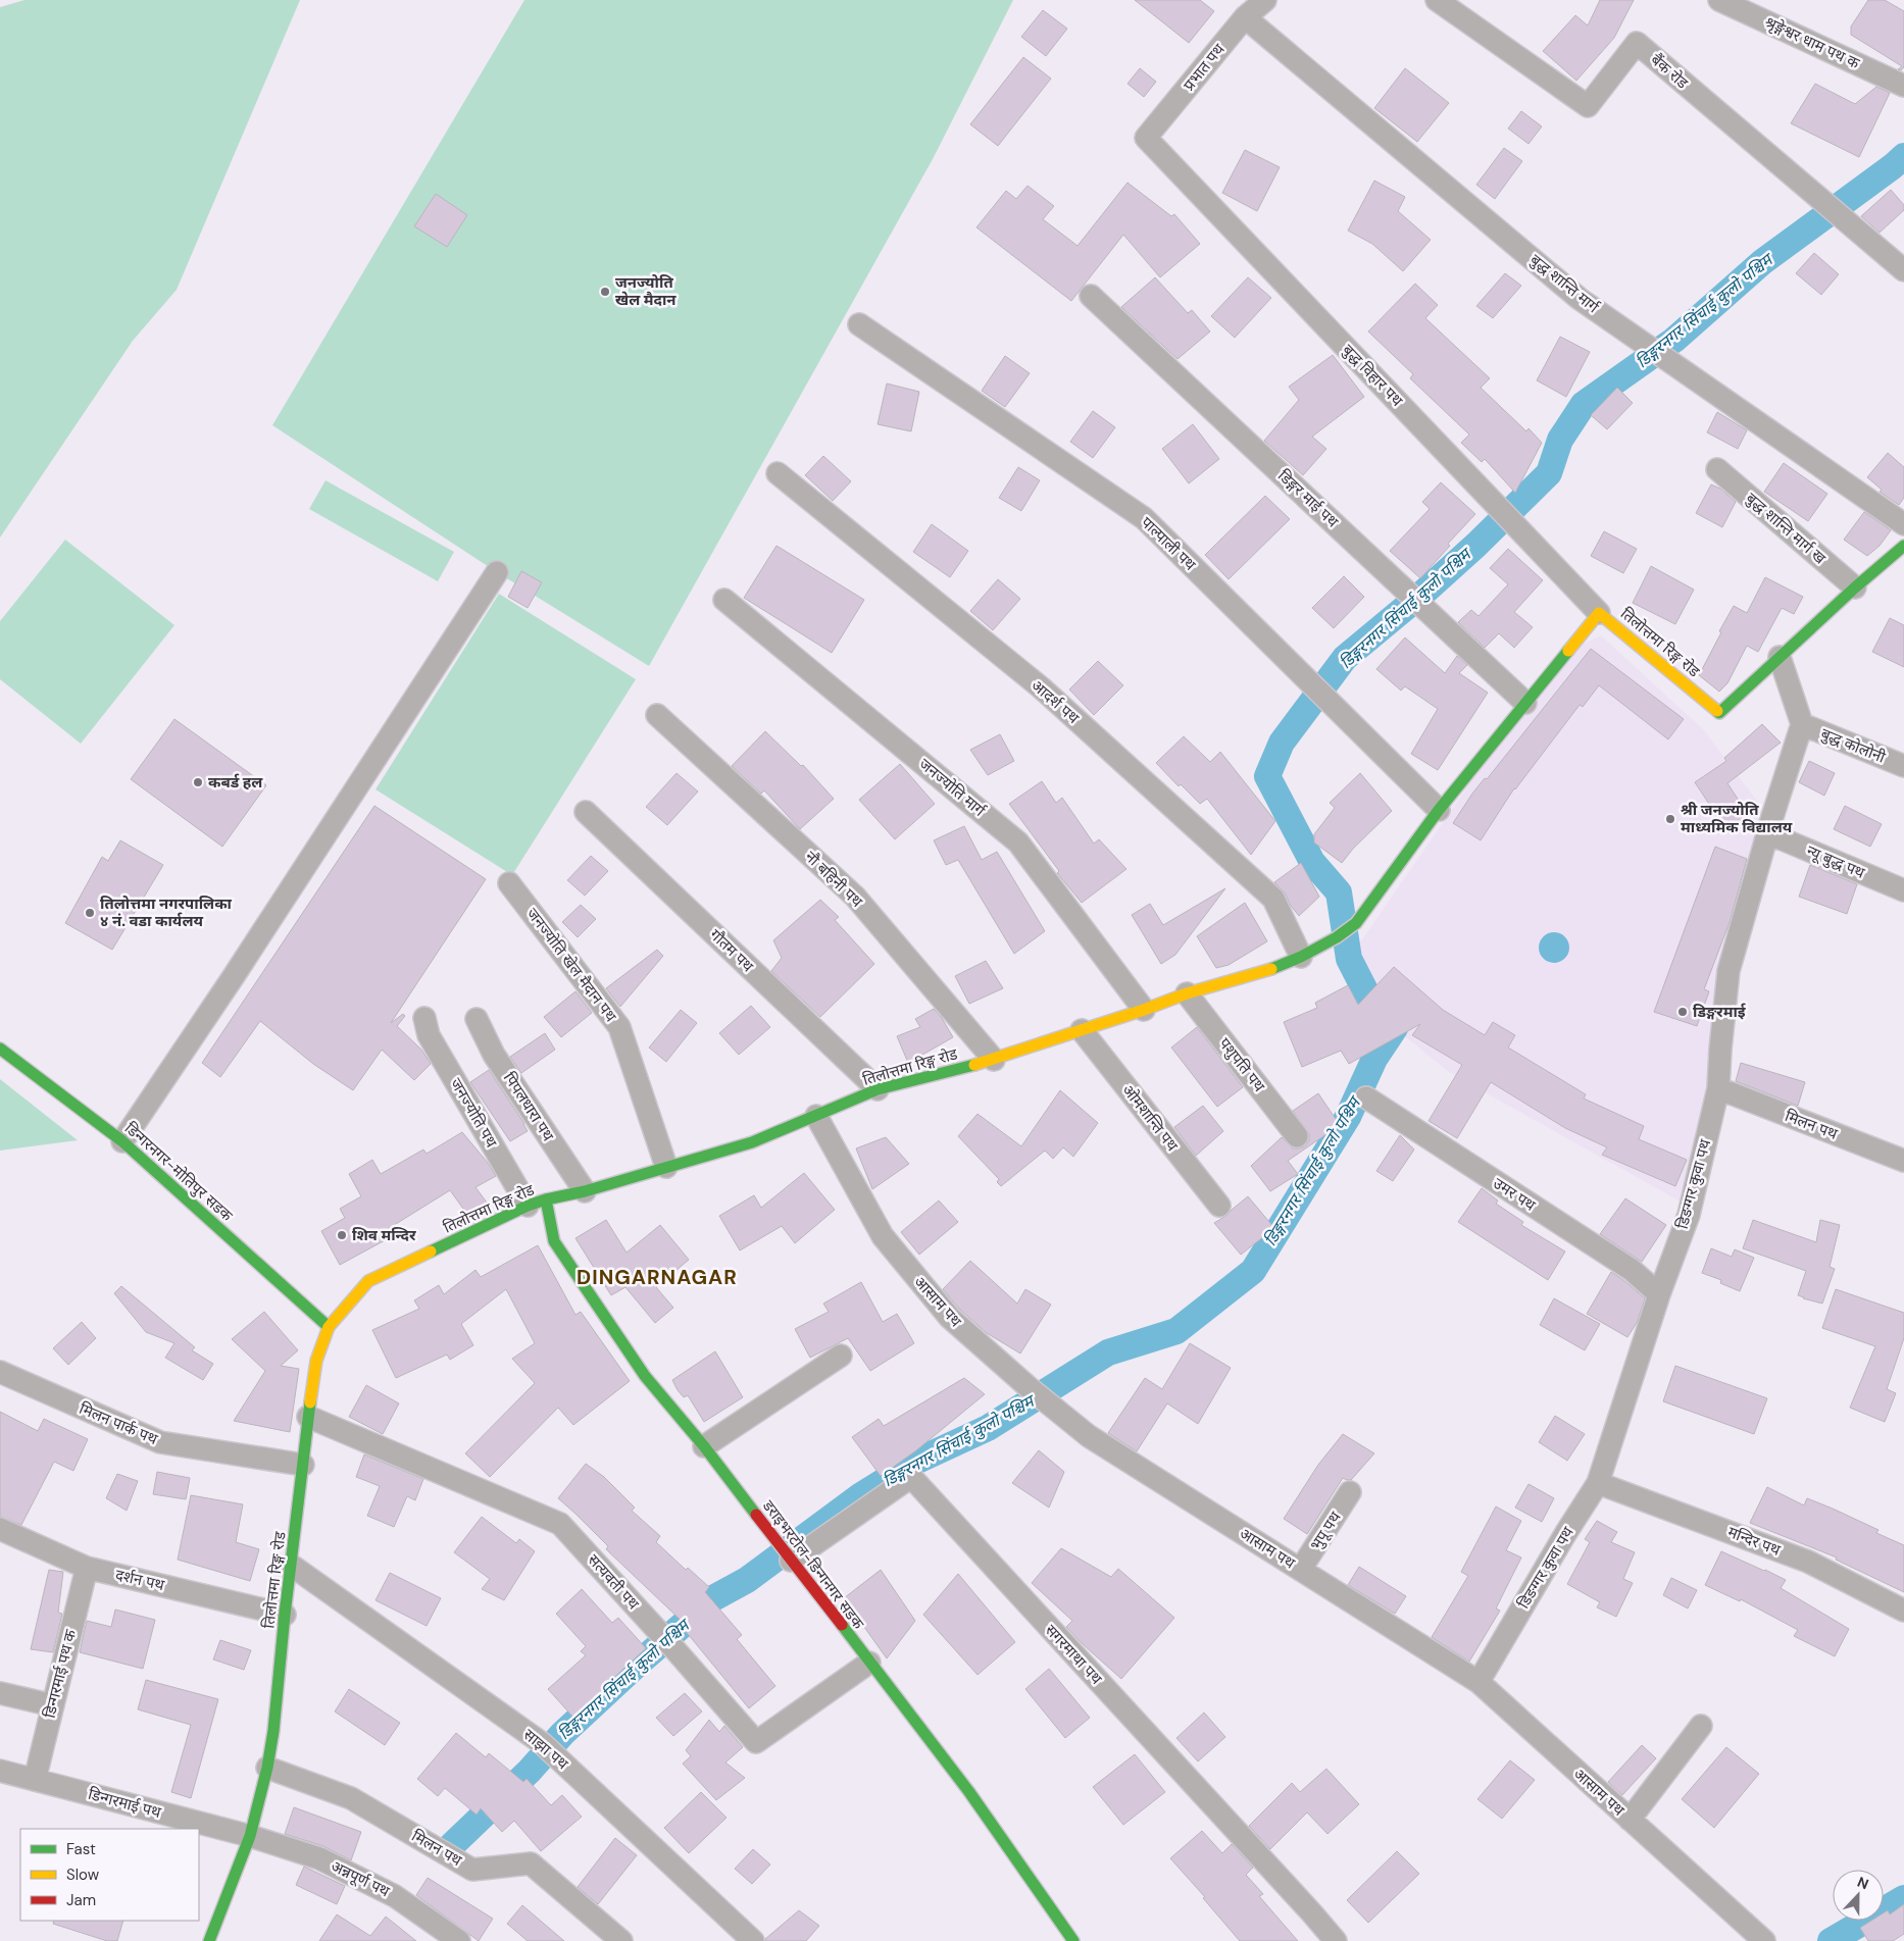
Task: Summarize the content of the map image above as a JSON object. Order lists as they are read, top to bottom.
{
  "streets": {
    "street": [
      "श्रृङ्गेश्वर धाम पथ क",
      "प्रभात पथ",
      "बैंक रोड",
      "बुद्ध शान्ति मार्ग",
      "बुद्ध विहार पथ",
      "डिङ्गर माई पथ",
      "बुद्ध शान्ति मार्ग ख",
      "पाल्पाली पथ",
      "तिलोत्तमा रिङ्ग रोड",
      "आदर्श पथ",
      "बुद्ध कोलोनी",
      "जनज्योति मार्ग",
      "न्यू बुद्ध पथ",
      "नौ बहिनी पथ",
      "गौतम पथ",
      "जनज्योति खेल मैदान पथ",
      "पशुपति पथ",
      "पिपलधारा पथ",
      "जनज्योति पथ",
      "ओमशान्ति पथ",
      "मिलन पथ",
      "डिन्गरनगर-मोतिपुर सडक",
      "डिङग्गर कुवा पथ",
      "उमर पथ",
      "आसाम पथ",
      "मिलन पार्क पथ",
      "भुपू पथ",
      "मन्दिर पथ",
      "डराइभरटोल-डिन्गनगर सडक",
      "दर्शन पथ",
      "सत्यवती पथ",
      "सगरमाथा पथ",
      "डिन्गरमाई पथ क",
      "साझा पथ",
      "डिन्गरमाई पथ",
      "अन्नपूर्ण पथ"
    ]
  },
  "crossings": [
    ["प्रभात पथ", "बुद्ध शान्ति मार्ग"],
    ["प्रभात पथ", "बुद्ध विहार पथ"],
    ["बुद्ध विहार पथ", "तिलोत्तमा रिङ्ग रोड"],
    ["डिङ्गर माई पथ", "तिलोत्तमा रिङ्ग रोड"],
    ["बुद्ध शान्ति मार्ग ख", "तिलोत्तमा रिङ्ग रोड"],
    ["पाल्पाली पथ", "तिलोत्तमा रिङ्ग रोड"],
    ["तिलोत्तमा रिङ्ग रोड", "आदर्श पथ"],
    ["तिलोत्तमा रिङ्ग रोड", "जनज्योति मार्ग"],
    ["तिलोत्तमा रिङ्ग रोड", "नौ बहिनी पथ"],
    ["तिलोत्तमा रिङ्ग रोड", "गौतम पथ"],
    ["तिलोत्तमा रिङ्ग रोड", "जनज्योति खेल मैदान पथ"],
    ["तिलोत्तमा रिङ्ग रोड", "पशुपति पथ"],
    ["तिलोत्तमा रिङ्ग रोड", "पिपलधारा पथ"],
    ["तिलोत्तमा रिङ्ग रोड", "जनज्योति पथ"],
    ["तिलोत्तमा रिङ्ग रोड", "ओमशान्ति पथ"],
    ["तिलोत्तमा रिङ्ग रोड", "मिलन पथ"],
    ["तिलोत्तमा रिङ्ग रोड", "डिन्गरनगर-मोतिपुर सडक"],
    ["तिलोत्तमा रिङ्ग रोड", "आसाम पथ"],
    ["तिलोत्तमा रिङ्ग रोड", "मिलन पार्क पथ"],
    ["तिलोत्तमा रिङ्ग रोड", "डराइभरटोल-डिन्गनगर सडक"],
    ["तिलोत्तमा रिङ्ग रोड", "दर्शन पथ"],
    ["तिलोत्तमा रिङ्ग रोड", "सत्यवती पथ"],
    ["तिलोत्तमा रिङ्ग रोड", "साझा पथ"],
    ["तिलोत्तमा रिङ्ग रोड", "डिन्गरमाई पथ"],
    ["तिलोत्तमा रिङ्ग रोड", "अन्नपूर्ण पथ"],
    ["बुद्ध कोलोनी", "डिङग्गर कुवा पथ"],
    ["न्यू बुद्ध पथ", "डिङग्गर कुवा पथ"],
    ["जनज्योति पथ", "डराइभरटोल-डिन्गनगर सडक"],
    ["मिलन पथ", "डिङग्गर कुवा पथ"],
    ["डिङग्गर कुवा पथ", "उमर पथ"],
    ["डिङग्गर कुवा पथ", "आसाम पथ"],
    ["डिङग्गर कुवा पथ", "मन्दिर पथ"],
    ["आसाम पथ", "भुपू पथ"],
    ["डराइभरटोल-डिन्गनगर सडक", "सत्यवती पथ"],
    ["डराइभरटोल-डिन्गनगर सडक", "सगरमाथा पथ"],
    ["दर्शन पथ", "डिन्गरमाई पथ क"],
    ["डिन्गरमाई पथ क", "डिन्गरमाई पथ"],
    ["डिन्गरमाई पथ", "अन्नपूर्ण पथ"]
  ],
  "districts": ["DINGARNAGAR"],
  "water": ["डिङ्गरनगर सिंचाई कुलो पश्चिम"],
  "places": [
    "जनज्योति खेल मैदान",
    "कबर्ड हल",
    "श्री जनज्योति माध्यमिक विद्यालय",
    "तिलोत्तमा नगरपालिका ४ नं. वडा कार्यलय",
    "डिङ्गरमाई",
    "शिव मन्दिर"
  ],
  "legend": ["Fast", "Slow", "Jam"],
  "north": "top"
}
